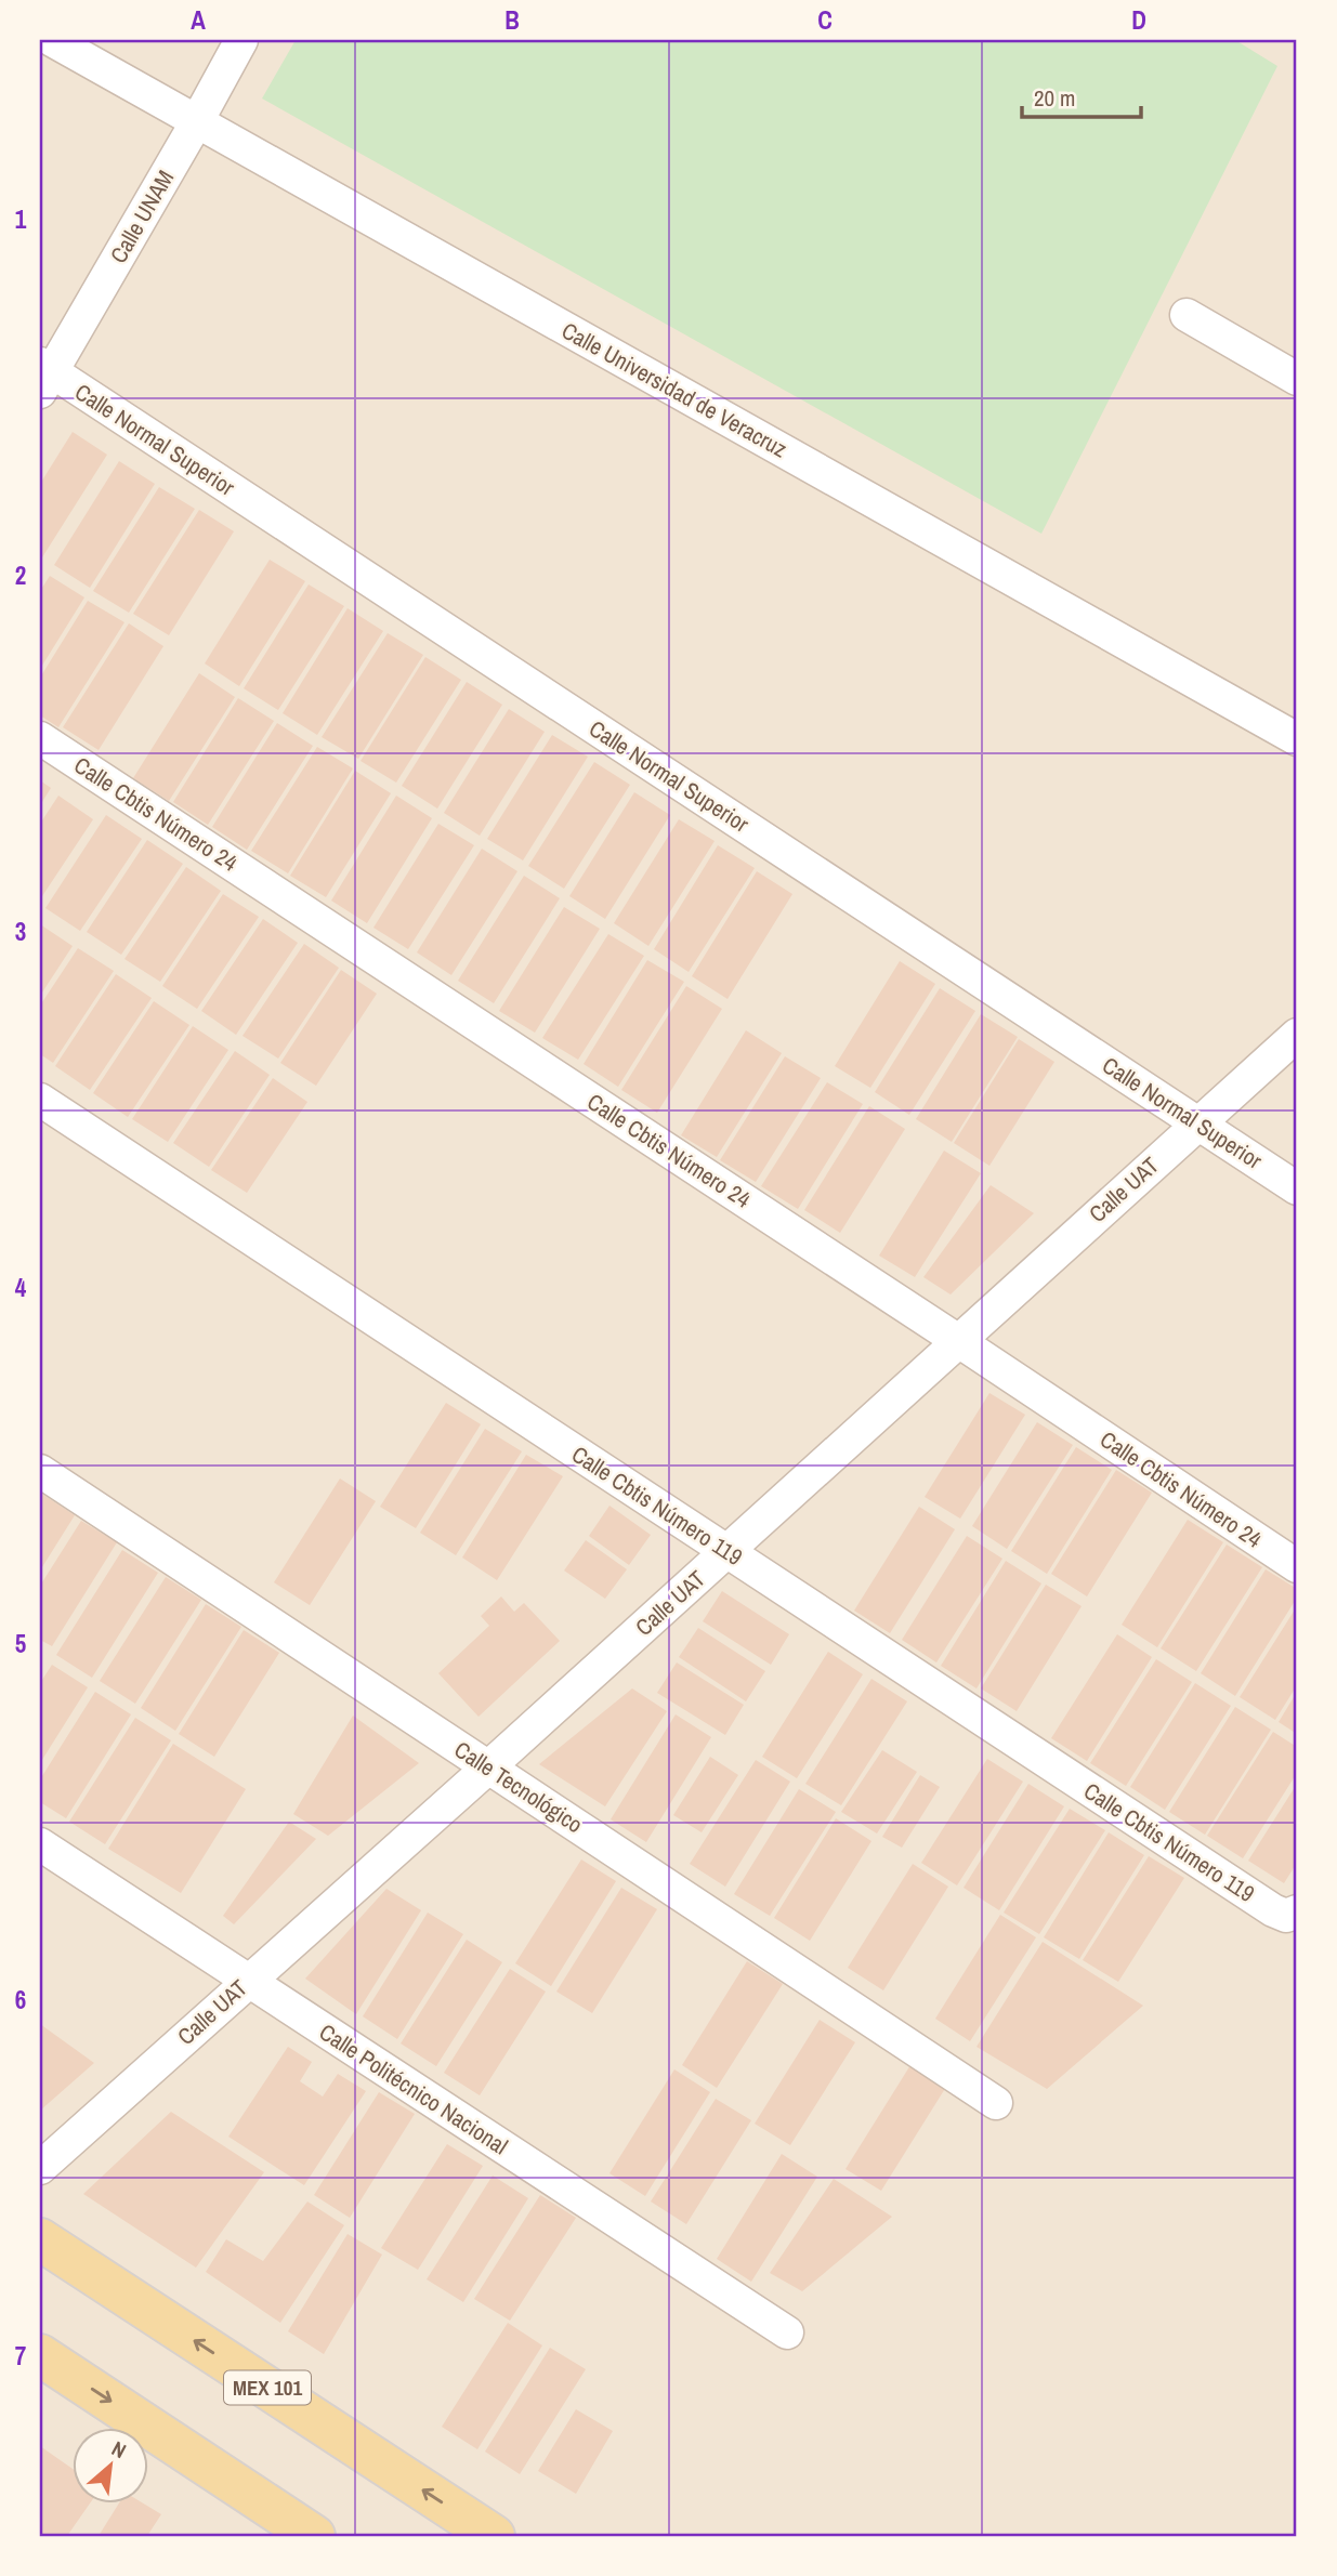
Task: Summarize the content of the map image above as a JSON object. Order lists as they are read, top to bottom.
{
  "streets": {
    "main road": ["MEX 101"],
    "street": [
      "Calle UNAM",
      "Calle Universidad de Veracruz",
      "Calle Normal Superior",
      "Calle Cbtis Número 24",
      "Calle UAT",
      "Calle Cbtis Número 119",
      "Calle Tecnológico",
      "Calle Politécnico Nacional"
    ]
  },
  "crossings": [
    ["Calle UNAM", "Calle Universidad de Veracruz"],
    ["Calle UNAM", "Calle Normal Superior"],
    ["Calle Normal Superior", "Calle UAT"],
    ["Calle Cbtis Número 24", "Calle UAT"],
    ["Calle UAT", "Calle Cbtis Número 119"],
    ["Calle UAT", "Calle Tecnológico"],
    ["Calle UAT", "Calle Politécnico Nacional"]
  ],
  "scale_bar": "20 m",
  "north": "top right",
  "grid": {
    "columns": [
      "A",
      "B",
      "C",
      "D"
    ],
    "rows": [
      "1",
      "2",
      "3",
      "4",
      "5",
      "6",
      "7"
    ]
  }
}
